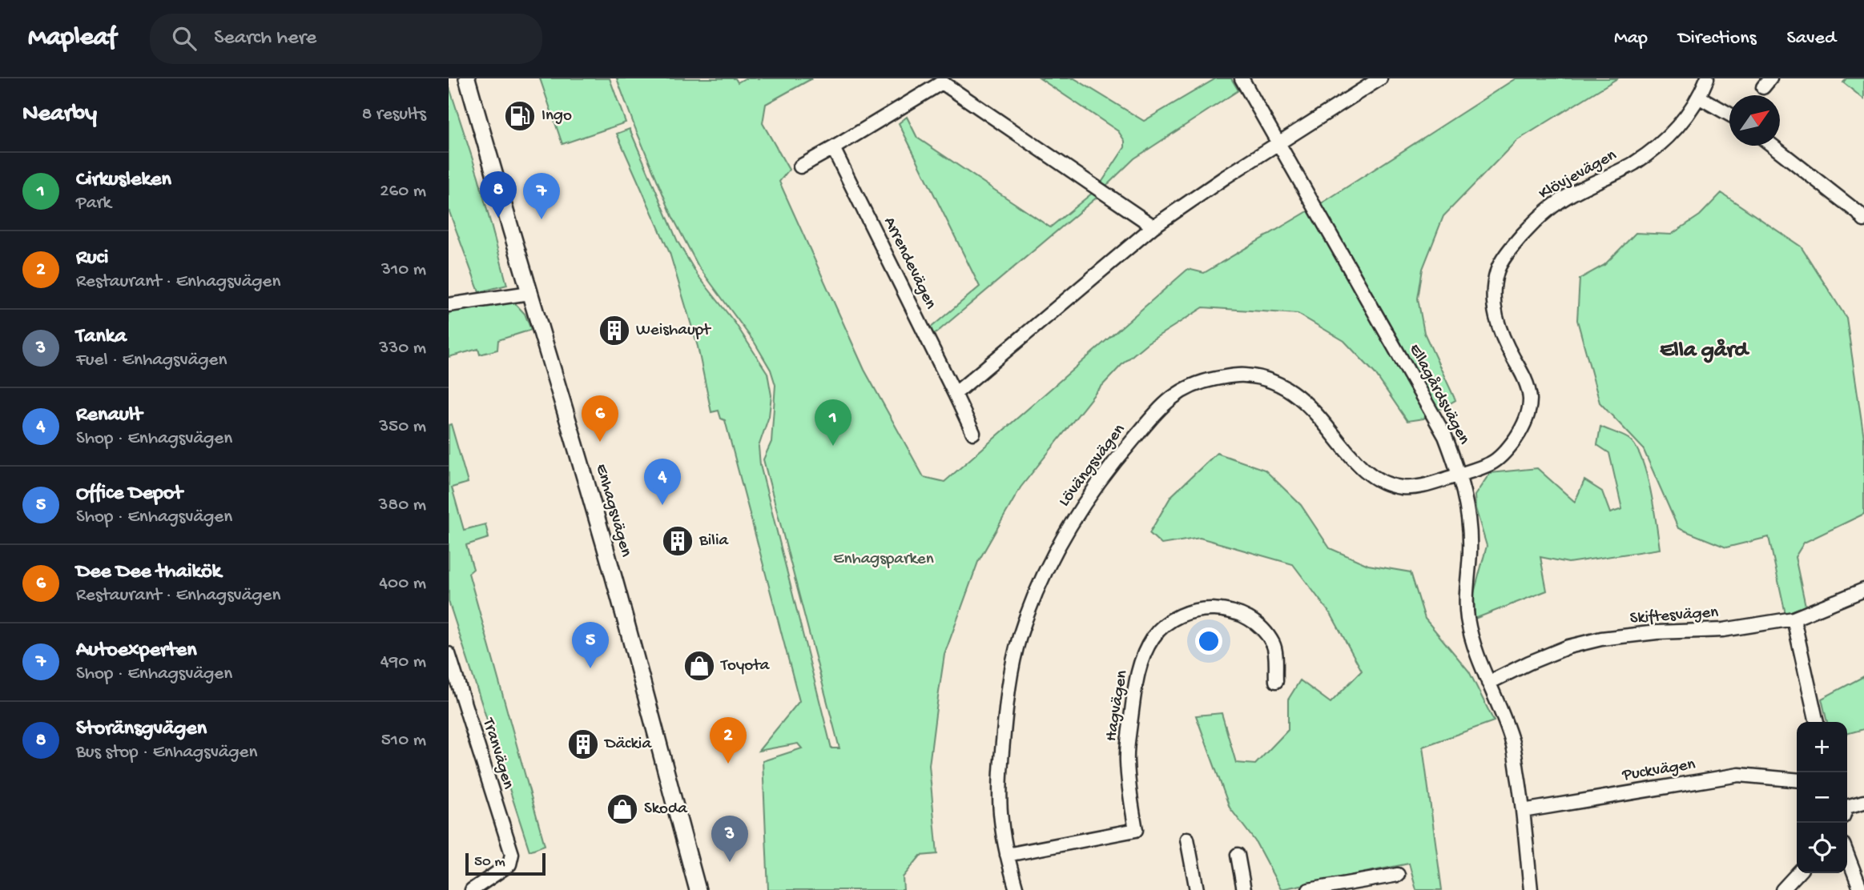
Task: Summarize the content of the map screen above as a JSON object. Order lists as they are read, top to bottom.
{
  "streets": {
    "street": [
      "Klövjevägen",
      "Arrendevägen",
      "Ellagårdsvägen",
      "Lövängsvägen",
      "Enhagsvägen",
      "Skiftesvägen",
      "Hagvägen",
      "Tranvägen",
      "Puckvägen"
    ]
  },
  "crossings": [
    ["Klövjevägen", "Ellagårdsvägen"],
    ["Klövjevägen", "Lövängsvägen"],
    ["Ellagårdsvägen", "Lövängsvägen"],
    ["Ellagårdsvägen", "Skiftesvägen"],
    ["Ellagårdsvägen", "Puckvägen"],
    ["Lövängsvägen", "Hagvägen"]
  ],
  "districts": ["Ella gård"],
  "parks": ["Enhagsparken"],
  "places": {
    "fuel station": ["Ingo"],
    "building": ["Weishaupt", "Bilia", "Däckia"],
    "shop": ["Toyota", "Skoda"]
  },
  "scale_bar": "50 m",
  "north": "top right",
  "page": {
    "header": "Mapleaf",
    "search": "Search here",
    "nav": ["Map", "Directions", "Saved"],
    "heading": ["Nearby", "8 results"],
    "list": [
      {
        "mark": "1",
        "name": "Cirkusleken",
        "note": "Park",
        "value": "260 m"
      },
      {
        "mark": "2",
        "name": "Ruci",
        "note": "Restaurant · Enhagsvägen",
        "value": "310 m"
      },
      {
        "mark": "3",
        "name": "Tanka",
        "note": "Fuel · Enhagsvägen",
        "value": "330 m"
      },
      {
        "mark": "4",
        "name": "Renault",
        "note": "Shop · Enhagsvägen",
        "value": "350 m"
      },
      {
        "mark": "5",
        "name": "Office Depot",
        "note": "Shop · Enhagsvägen",
        "value": "380 m"
      },
      {
        "mark": "6",
        "name": "Dee Dee thaikök",
        "note": "Restaurant · Enhagsvägen",
        "value": "400 m"
      },
      {
        "mark": "7",
        "name": "Autoexperten",
        "note": "Shop · Enhagsvägen",
        "value": "490 m"
      },
      {
        "mark": "8",
        "name": "Storänsgvägen",
        "note": "Bus stop · Enhagsvägen",
        "value": "510 m"
      }
    ],
    "pins": [
      "8",
      "7",
      "6",
      "1",
      "4",
      "5",
      "2",
      "3"
    ],
    "map_buttons": ["+", "−"],
    "scale": "50 m"
  }
}
